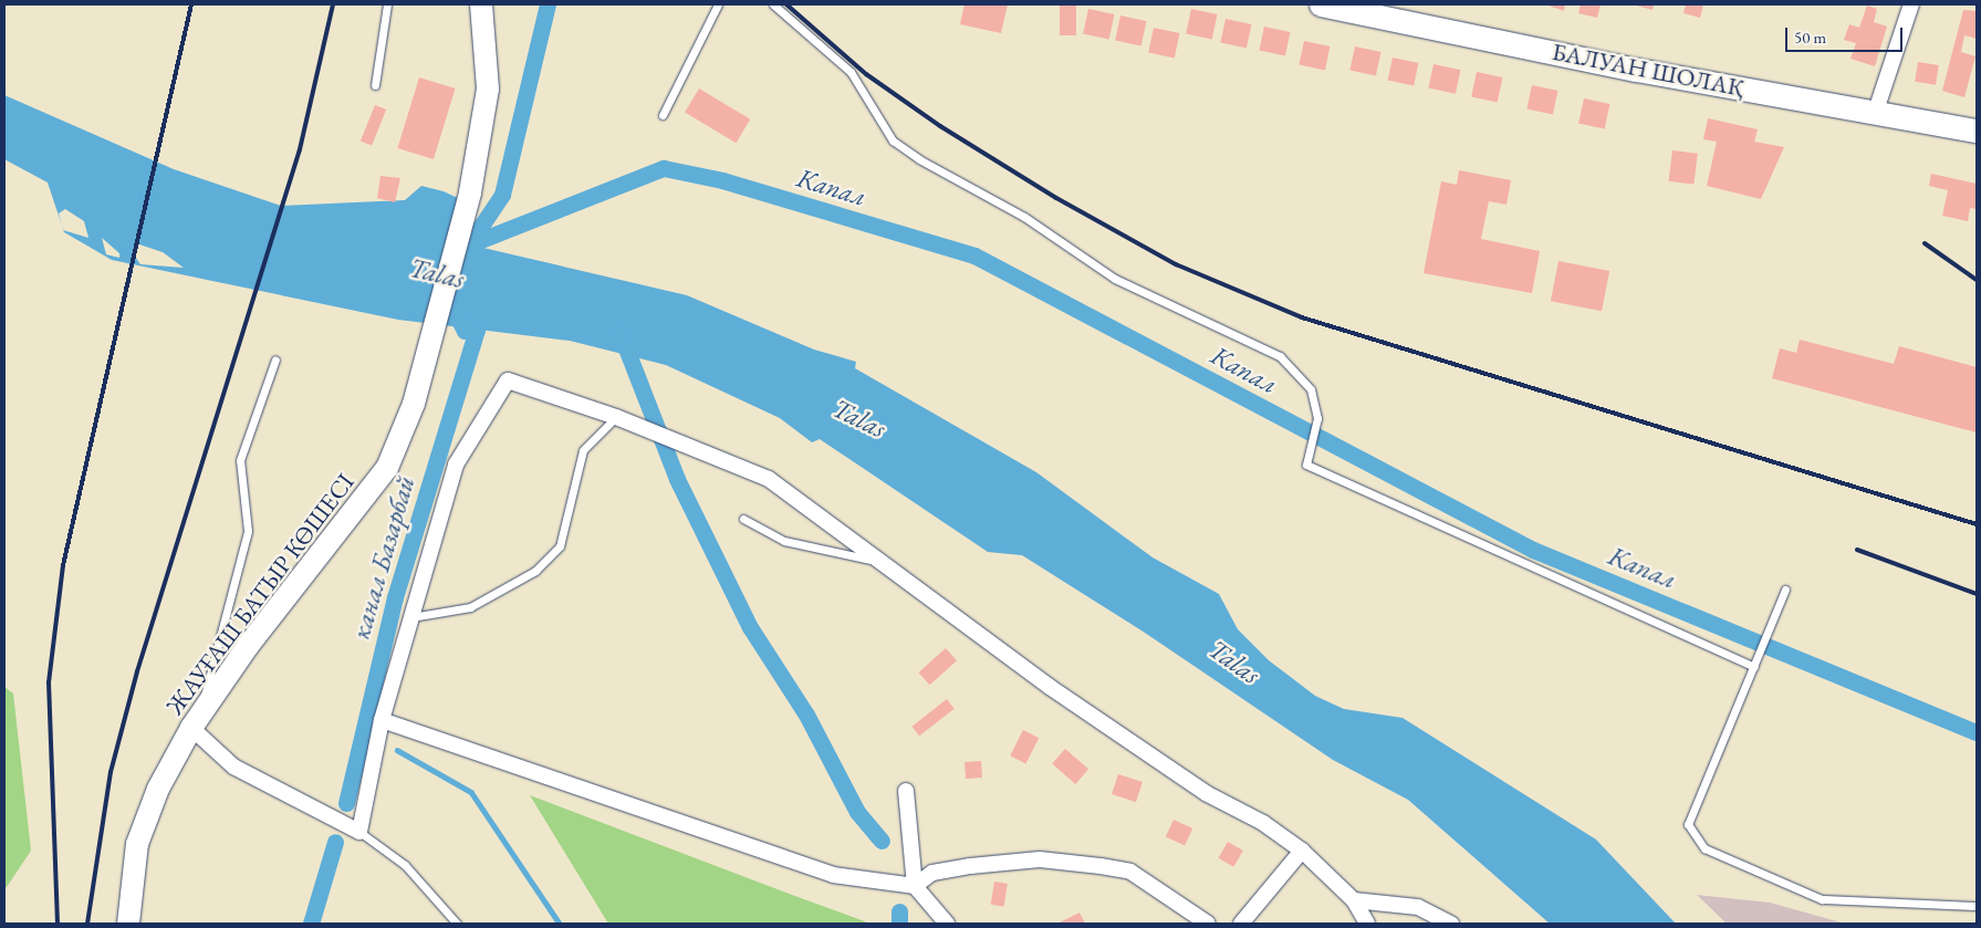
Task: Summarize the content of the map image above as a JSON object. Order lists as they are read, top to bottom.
{
  "streets": {
    "main road": ["БАЛУАН ШОЛАҚ", "ЖАУҒАШ БАТЫР КӨШЕСІ"]
  },
  "water": ["Капал", "Talas", "канал Базарбай"],
  "scale_bar": "50 m"
}
